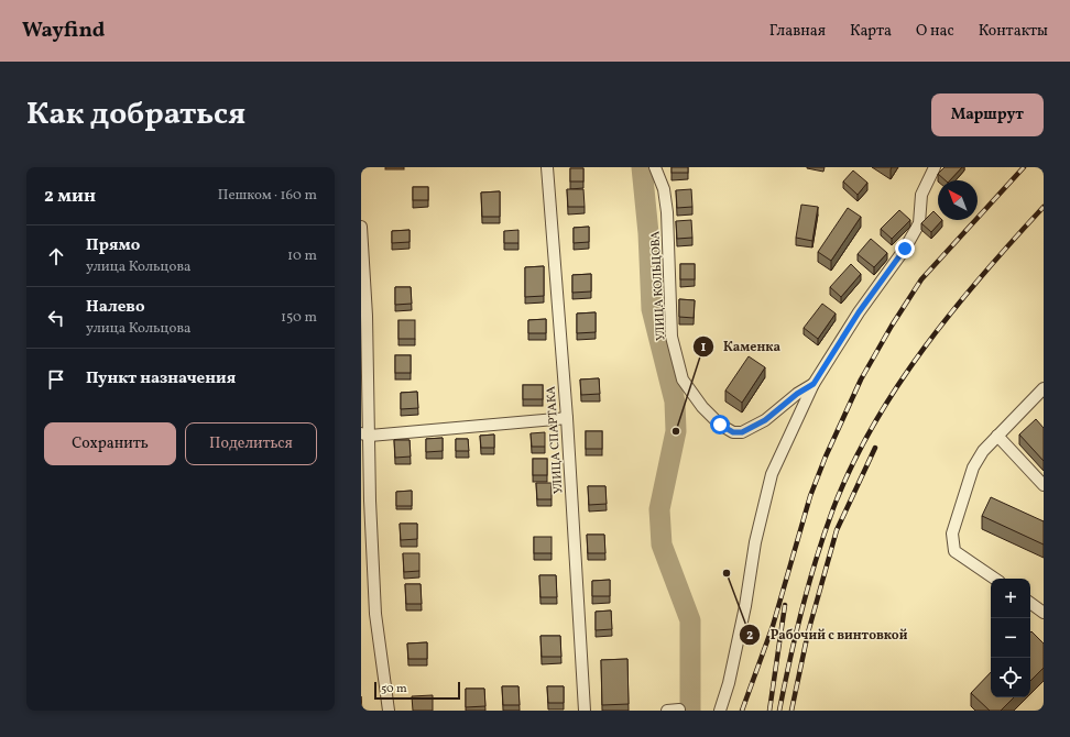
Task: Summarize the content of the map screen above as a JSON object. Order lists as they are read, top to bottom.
{
  "streets": {
    "street": ["УЛИЦА КОЛЬЦОВА", "УЛИЦА СПАРТАКА"]
  },
  "places": ["Каменка", "Рабочий с винтовкой"],
  "scale_bar": "50 m",
  "north": "top left",
  "page": {
    "header": "Wayfind",
    "nav": [
      "Главная",
      "Карта",
      "О нас",
      "Контакты"
    ],
    "title": "Как добраться",
    "buttons": [
      "Маршрут",
      ["Сохранить", "Поделиться"]
    ],
    "heading": ["2 мин", "Пешком · 160 m"],
    "list": [
      ["Прямо", "улица Кольцова", "10 m"],
      ["Налево", "улица Кольцова", "150 m"],
      "Пункт назначения"
    ],
    "map_buttons": ["+", "−"],
    "scale": "50 m"
  }
}
